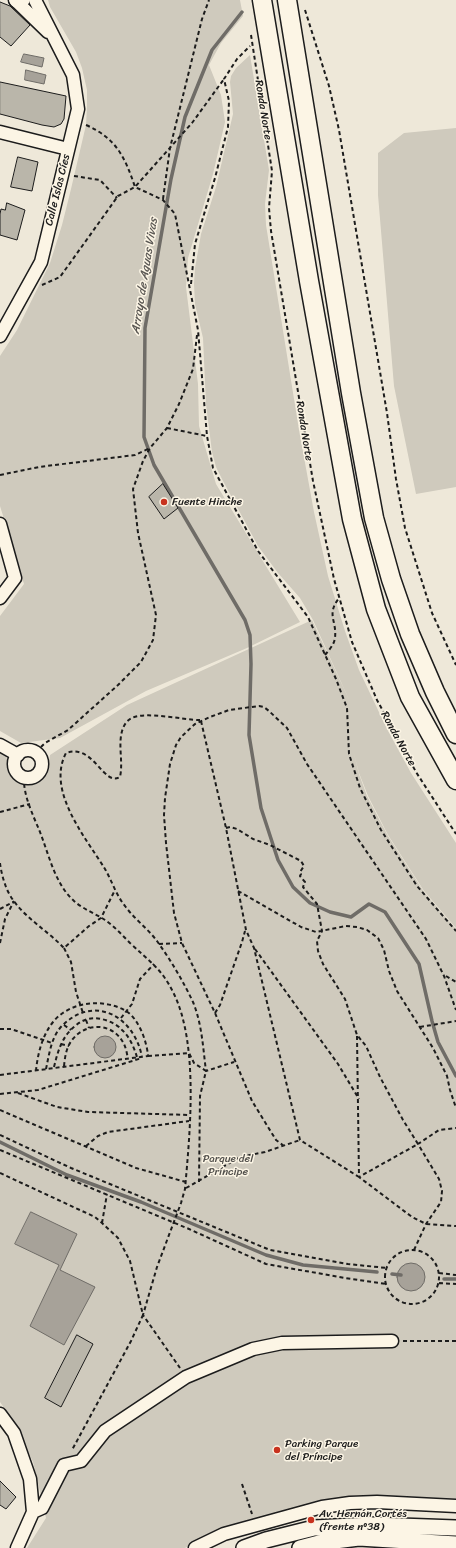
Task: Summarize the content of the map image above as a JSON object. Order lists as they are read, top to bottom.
{
  "streets": {
    "highway": ["Ronda Norte"],
    "street": ["Calle Islas Cíes"]
  },
  "water": ["Arroyo de Aguas Vivas"],
  "parks": ["Parque del Príncipe"],
  "places": ["Fuente Hinche", "Parking Parque del Príncipe", "Av. Hernán Cortés (frente nº38)"]
}
